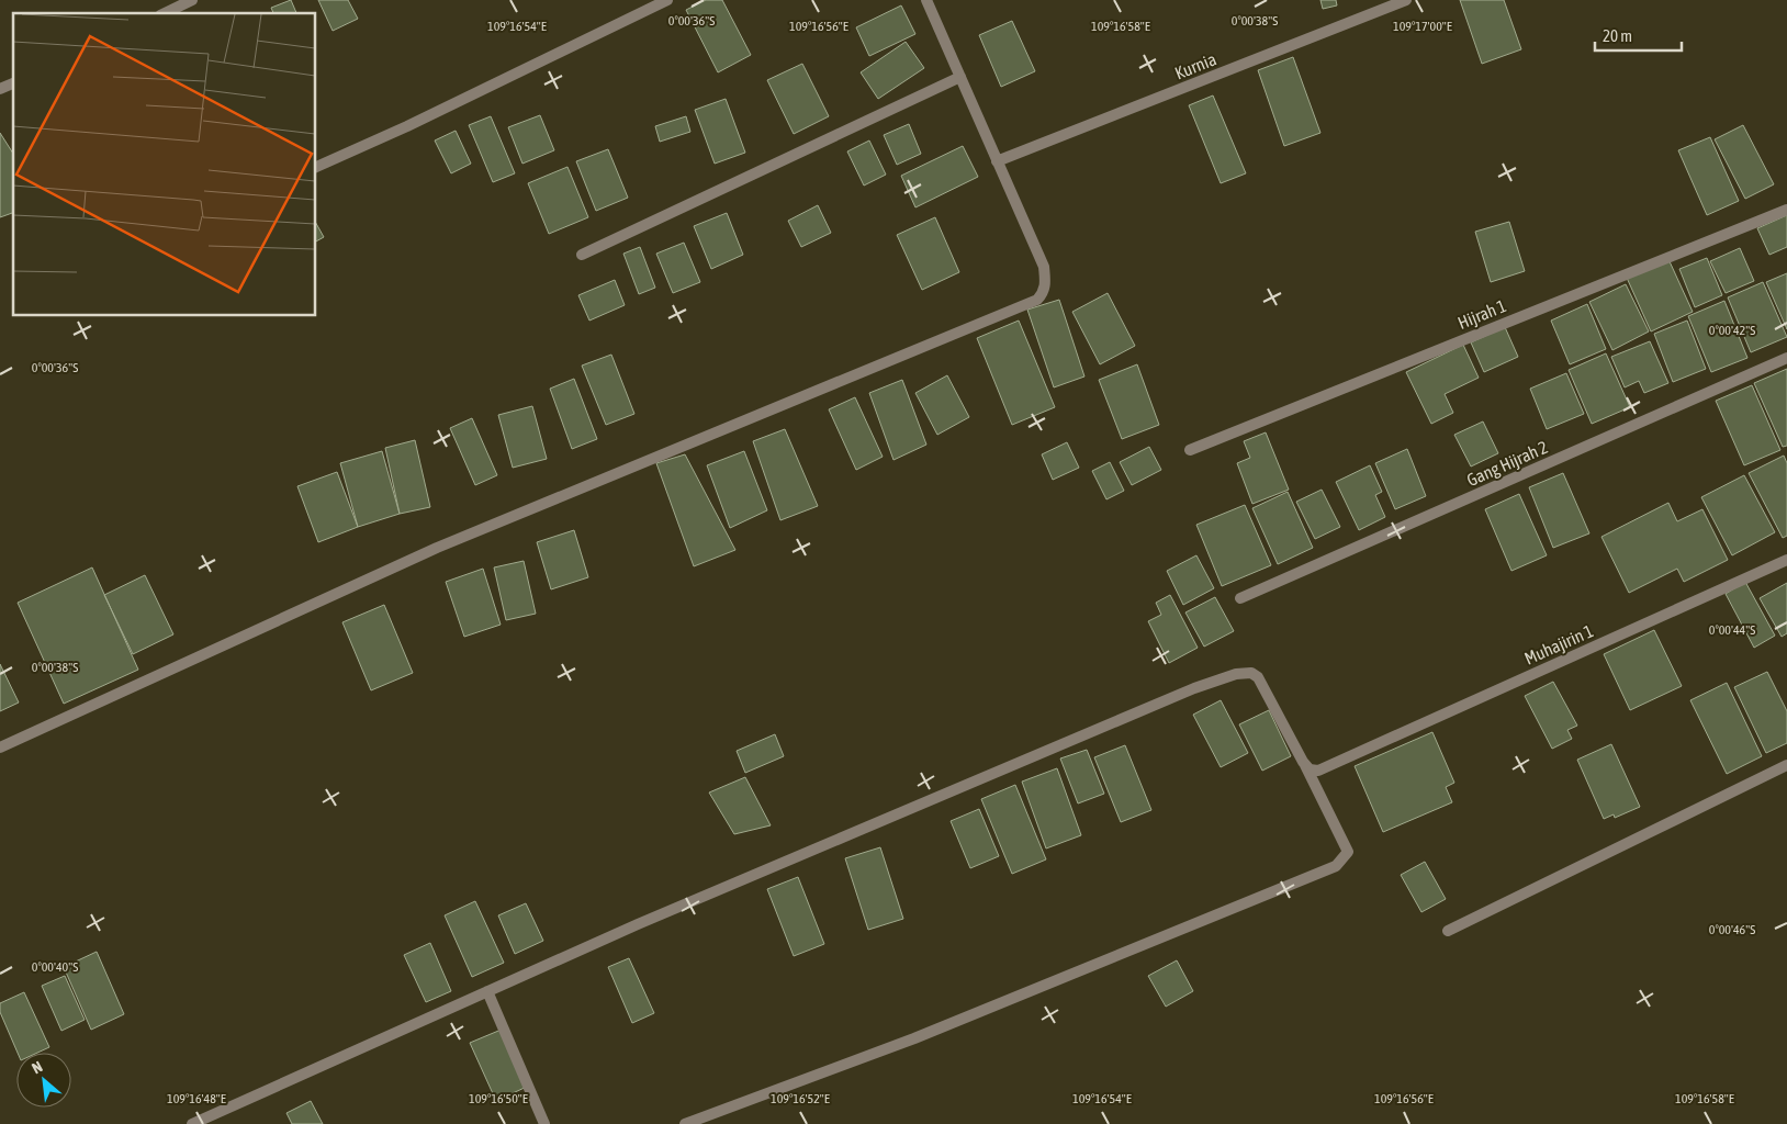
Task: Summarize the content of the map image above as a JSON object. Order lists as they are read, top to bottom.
{
  "streets": {
    "street": [
      "Kurnia",
      "Hijrah 1",
      "Gang Hijrah 2",
      "Muhajirin 1"
    ]
  },
  "scale_bar": "20 m",
  "north": "top left",
  "coordinates": [
    "0°00'36\"S",
    "0°00'38\"S",
    "109°16'54\"E",
    "109°16'56\"E",
    "109°16'58\"E",
    "109°17'00\"E",
    "0°00'42\"S",
    "0°00'44\"S",
    "0°00'46\"S",
    "0°00'40\"S",
    "109°16'48\"E",
    "109°16'50\"E",
    "109°16'52\"E"
  ]
}
